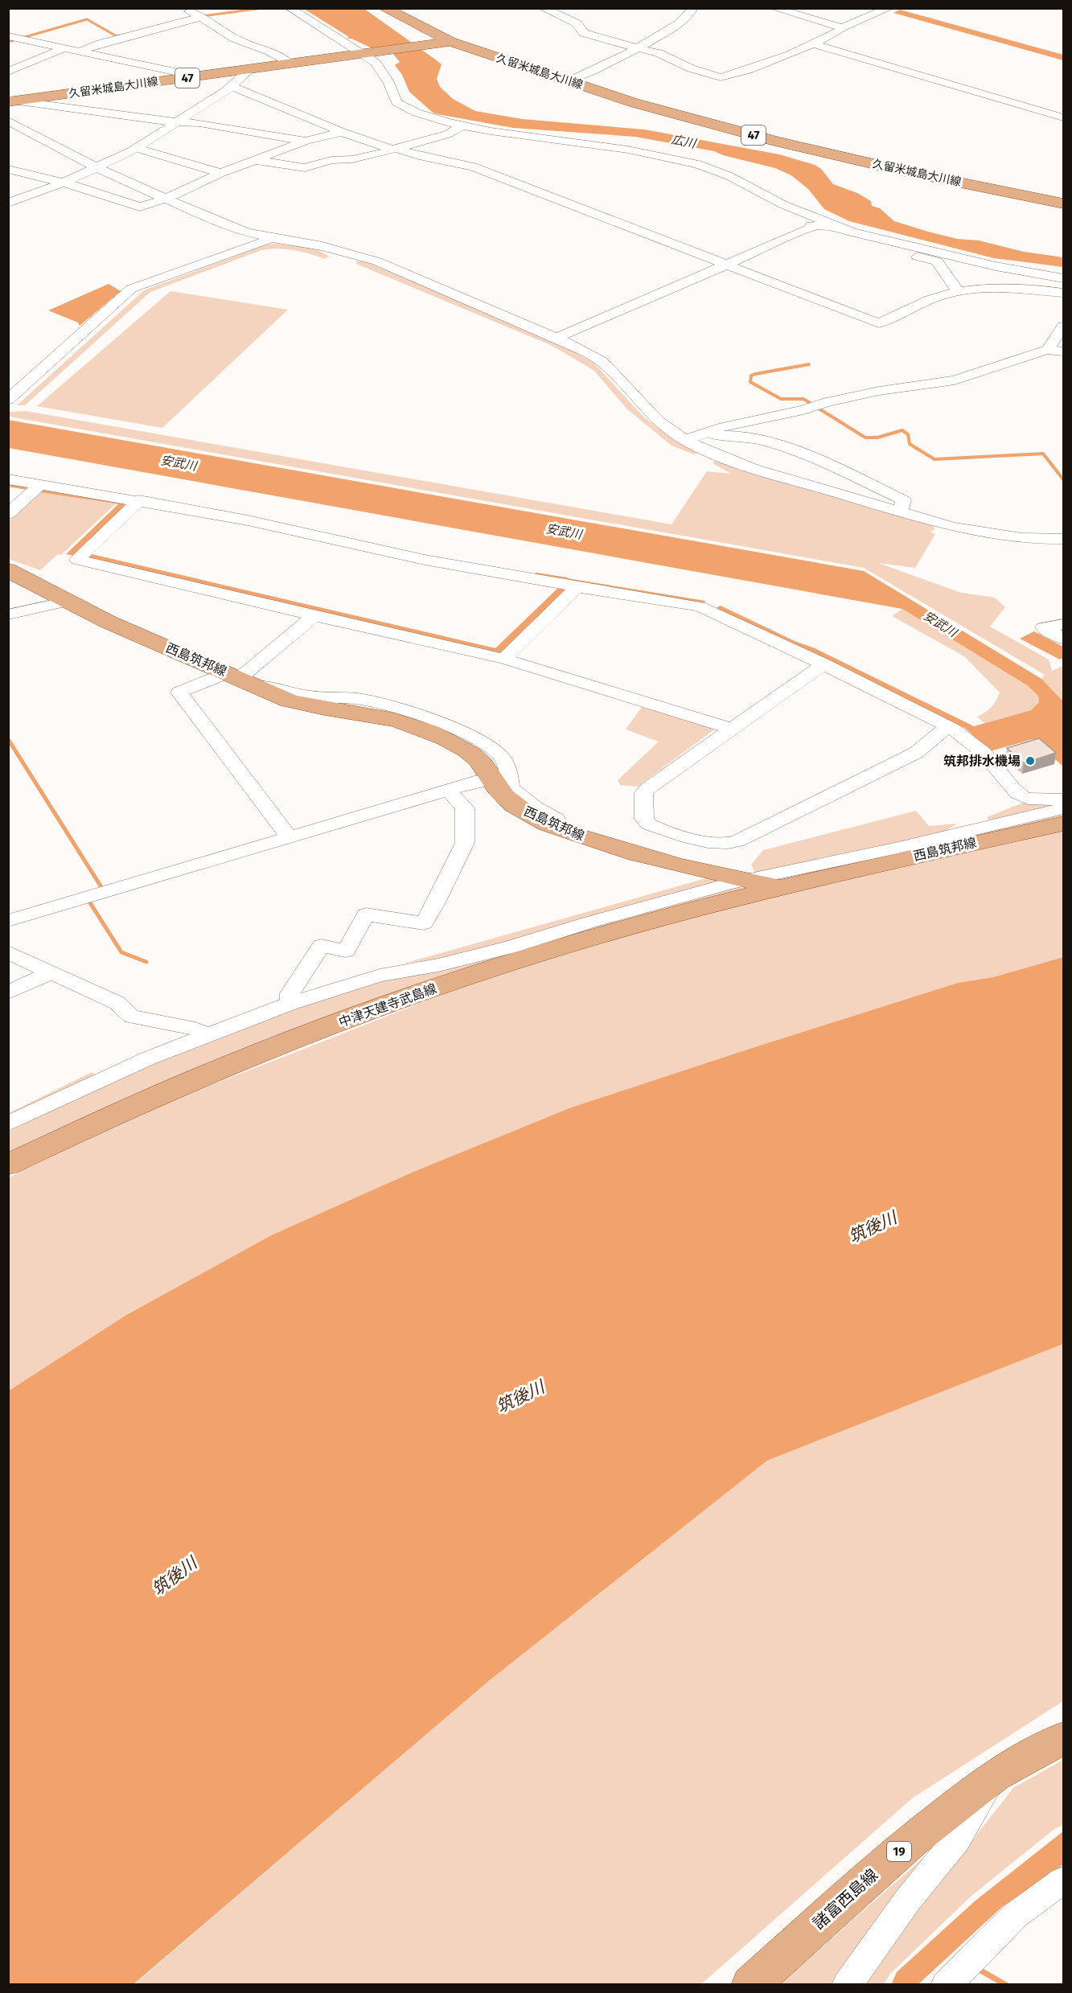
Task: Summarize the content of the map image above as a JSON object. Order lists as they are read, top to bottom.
{
  "streets": {
    "main road": [
      "久留米城島大川線",
      "47",
      "西島筑邦線",
      "中津天建寺武島線",
      "19",
      "諸富西島線"
    ]
  },
  "crossings": [
    ["西島筑邦線", "中津天建寺武島線"]
  ],
  "water": ["広川", "安武川", "筑後川"],
  "places": ["筑邦排水機場"]
}
